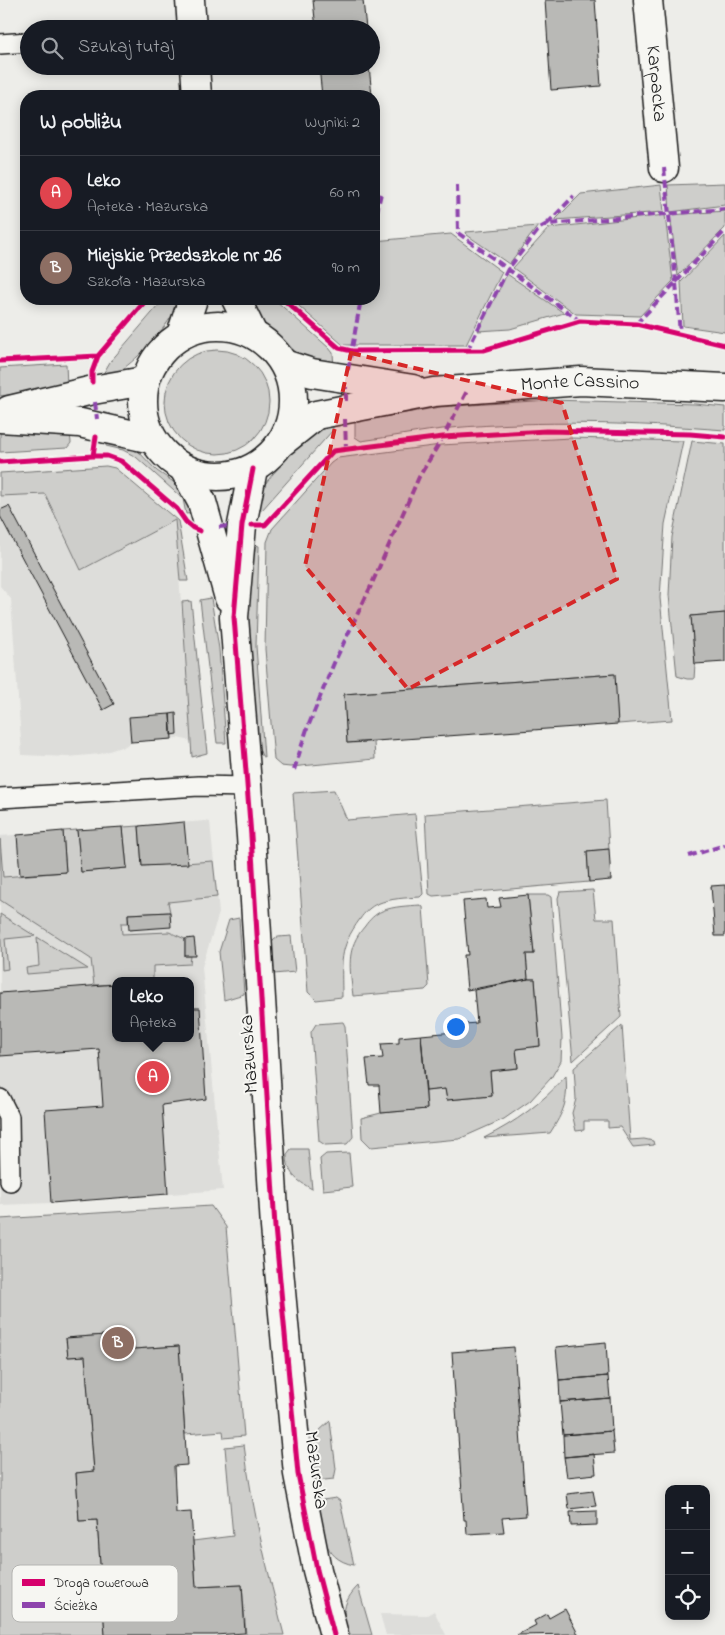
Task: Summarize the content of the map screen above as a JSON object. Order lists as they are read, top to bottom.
{
  "streets": {
    "street": ["Karpacka", "Monte Cassino", "Mazurska"]
  },
  "crossings": [
    ["Monte Cassino", "Mazurska"]
  ],
  "legend": ["Droga rowerowa", "Ścieżka"],
  "page": {
    "search": "Szukaj tutaj",
    "heading": ["W pobliżu", "Wyniki: 2"],
    "list": [
      {
        "mark": "A",
        "name": "Leko",
        "note": "Apteka · Mazurska",
        "value": "60 m"
      },
      {
        "mark": "B",
        "name": "Miejskie Przedszkole nr 26",
        "note": "Szkoła · Mazurska",
        "value": "90 m"
      }
    ],
    "popup": ["Leko", "Apteka"],
    "pins": ["A", "B"],
    "map_buttons": ["+", "−"]
  }
}
